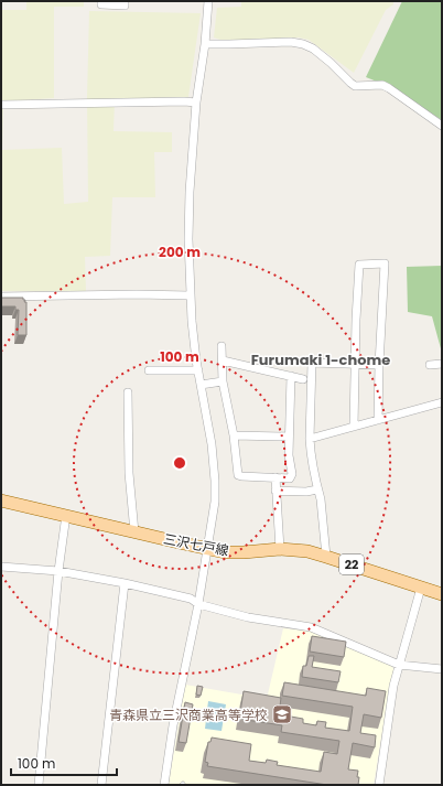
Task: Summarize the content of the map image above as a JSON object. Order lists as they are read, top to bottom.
{
  "streets": {
    "main road": ["三沢七戸線", "22"]
  },
  "districts": ["Furumaki 1-chome"],
  "places": {
    "school or university": ["青森県立三沢商業高等学校"]
  },
  "scale_bar": "100 m",
  "rings": ["200 m", "100 m"]
}
